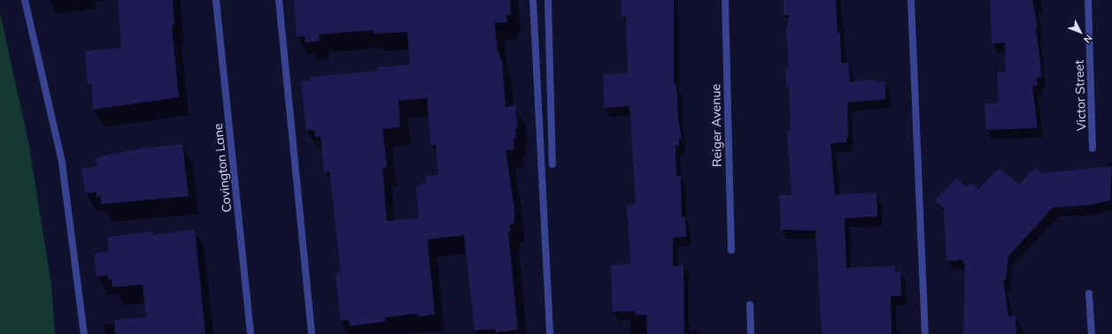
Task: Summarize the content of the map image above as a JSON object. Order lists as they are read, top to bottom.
{
  "streets": {
    "street": ["Victor Street", "Reiger Avenue", "Covington Lane"]
  },
  "north": "bottom right"
}
